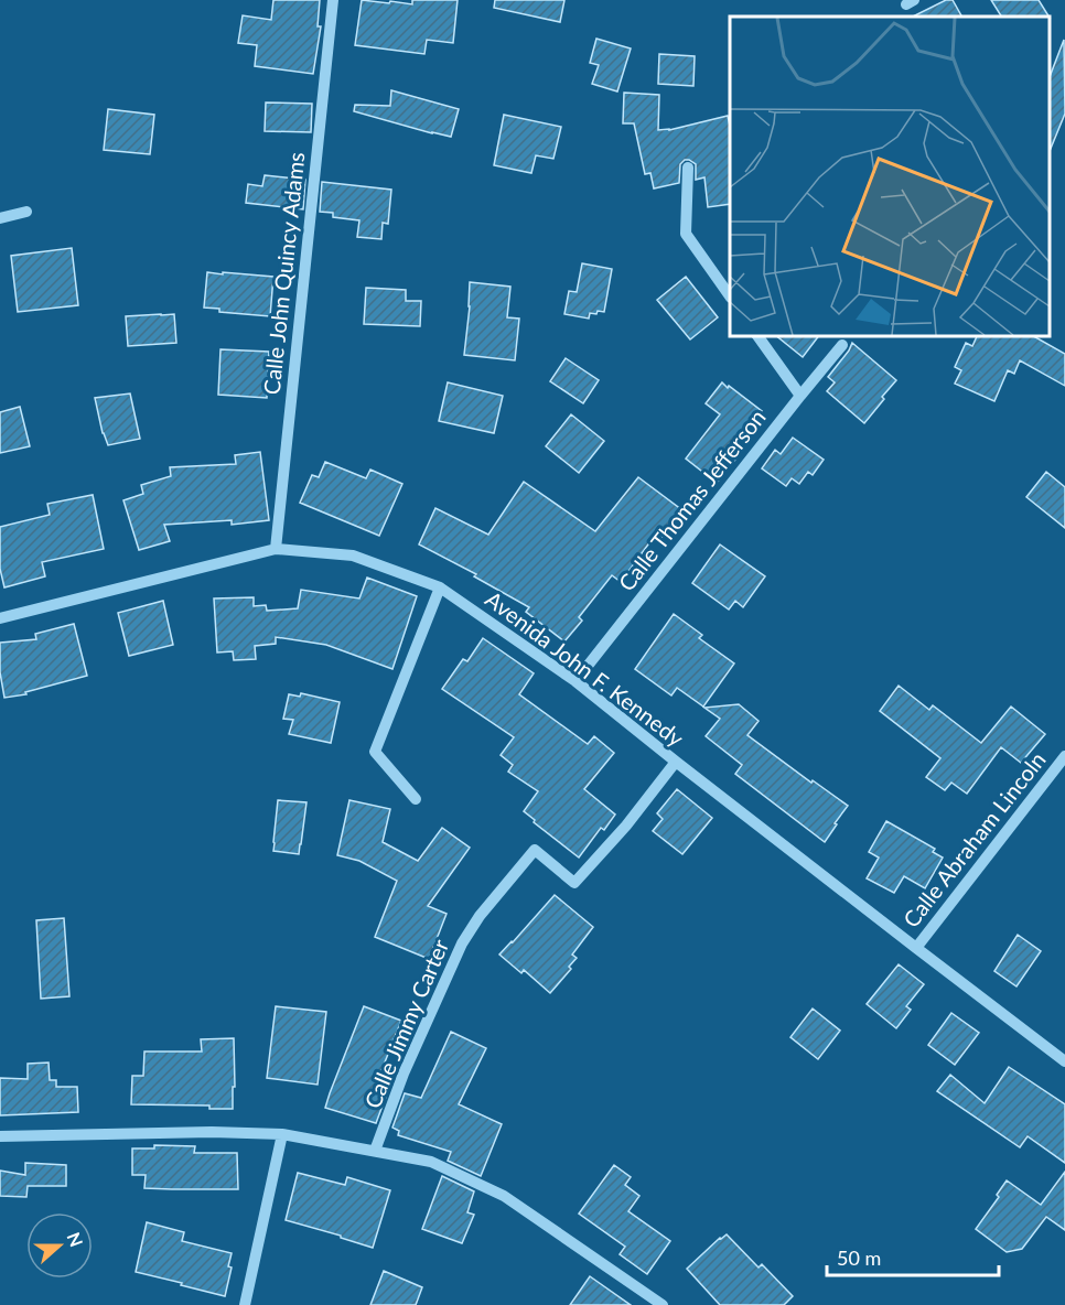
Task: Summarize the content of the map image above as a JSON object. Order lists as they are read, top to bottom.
{
  "streets": {
    "street": [
      "Calle John Quincy Adams",
      "Calle Thomas Jefferson",
      "Avenida John F. Kennedy",
      "Calle Abraham Lincoln",
      "Calle Jimmy Carter"
    ]
  },
  "crossings": [
    ["Calle John Quincy Adams", "Avenida John F. Kennedy"],
    ["Calle Thomas Jefferson", "Avenida John F. Kennedy"],
    ["Avenida John F. Kennedy", "Calle Abraham Lincoln"],
    ["Avenida John F. Kennedy", "Calle Jimmy Carter"]
  ],
  "scale_bar": "50 m",
  "north": "right"
}
